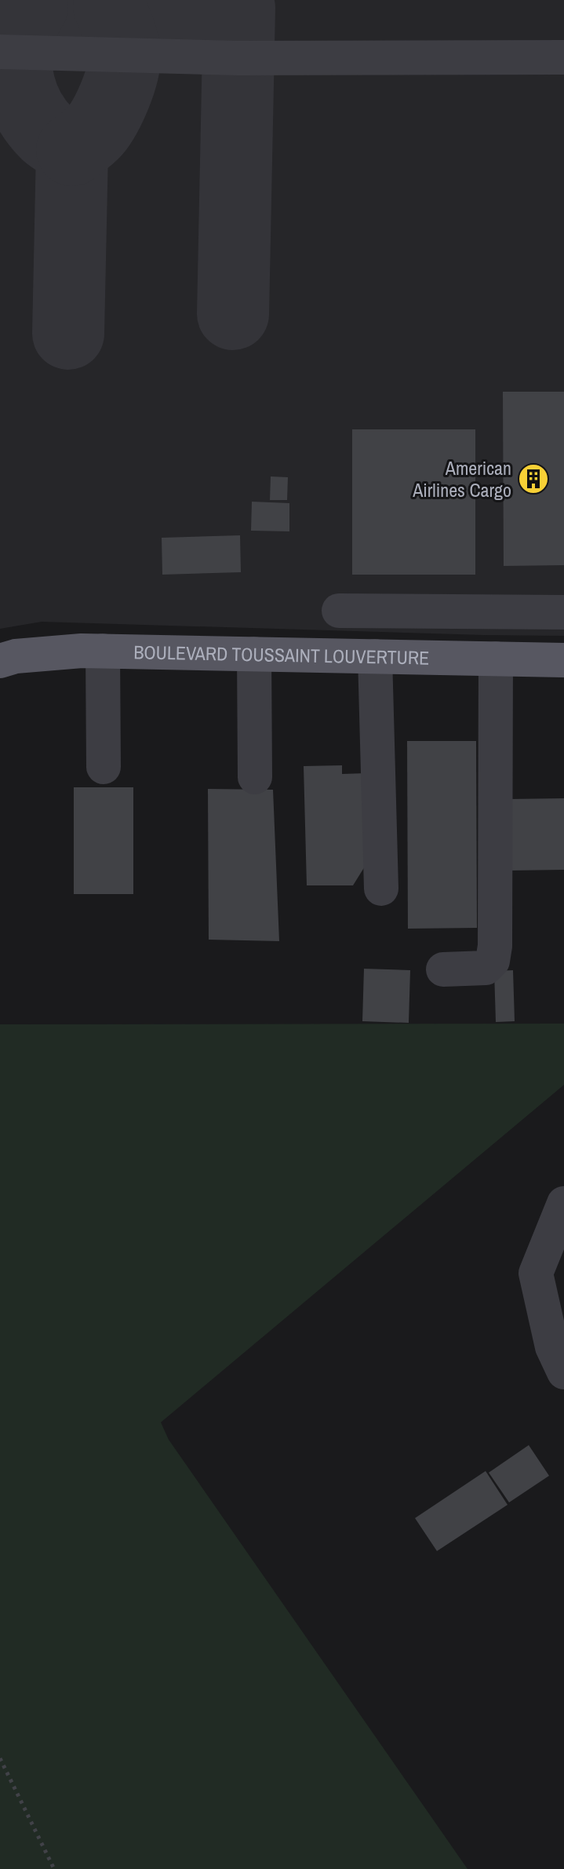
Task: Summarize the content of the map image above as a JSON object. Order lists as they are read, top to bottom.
{
  "streets": {
    "main road": ["BOULEVARD TOUSSAINT LOUVERTURE"]
  },
  "places": {
    "building": ["American Airlines Cargo"]
  }
}
